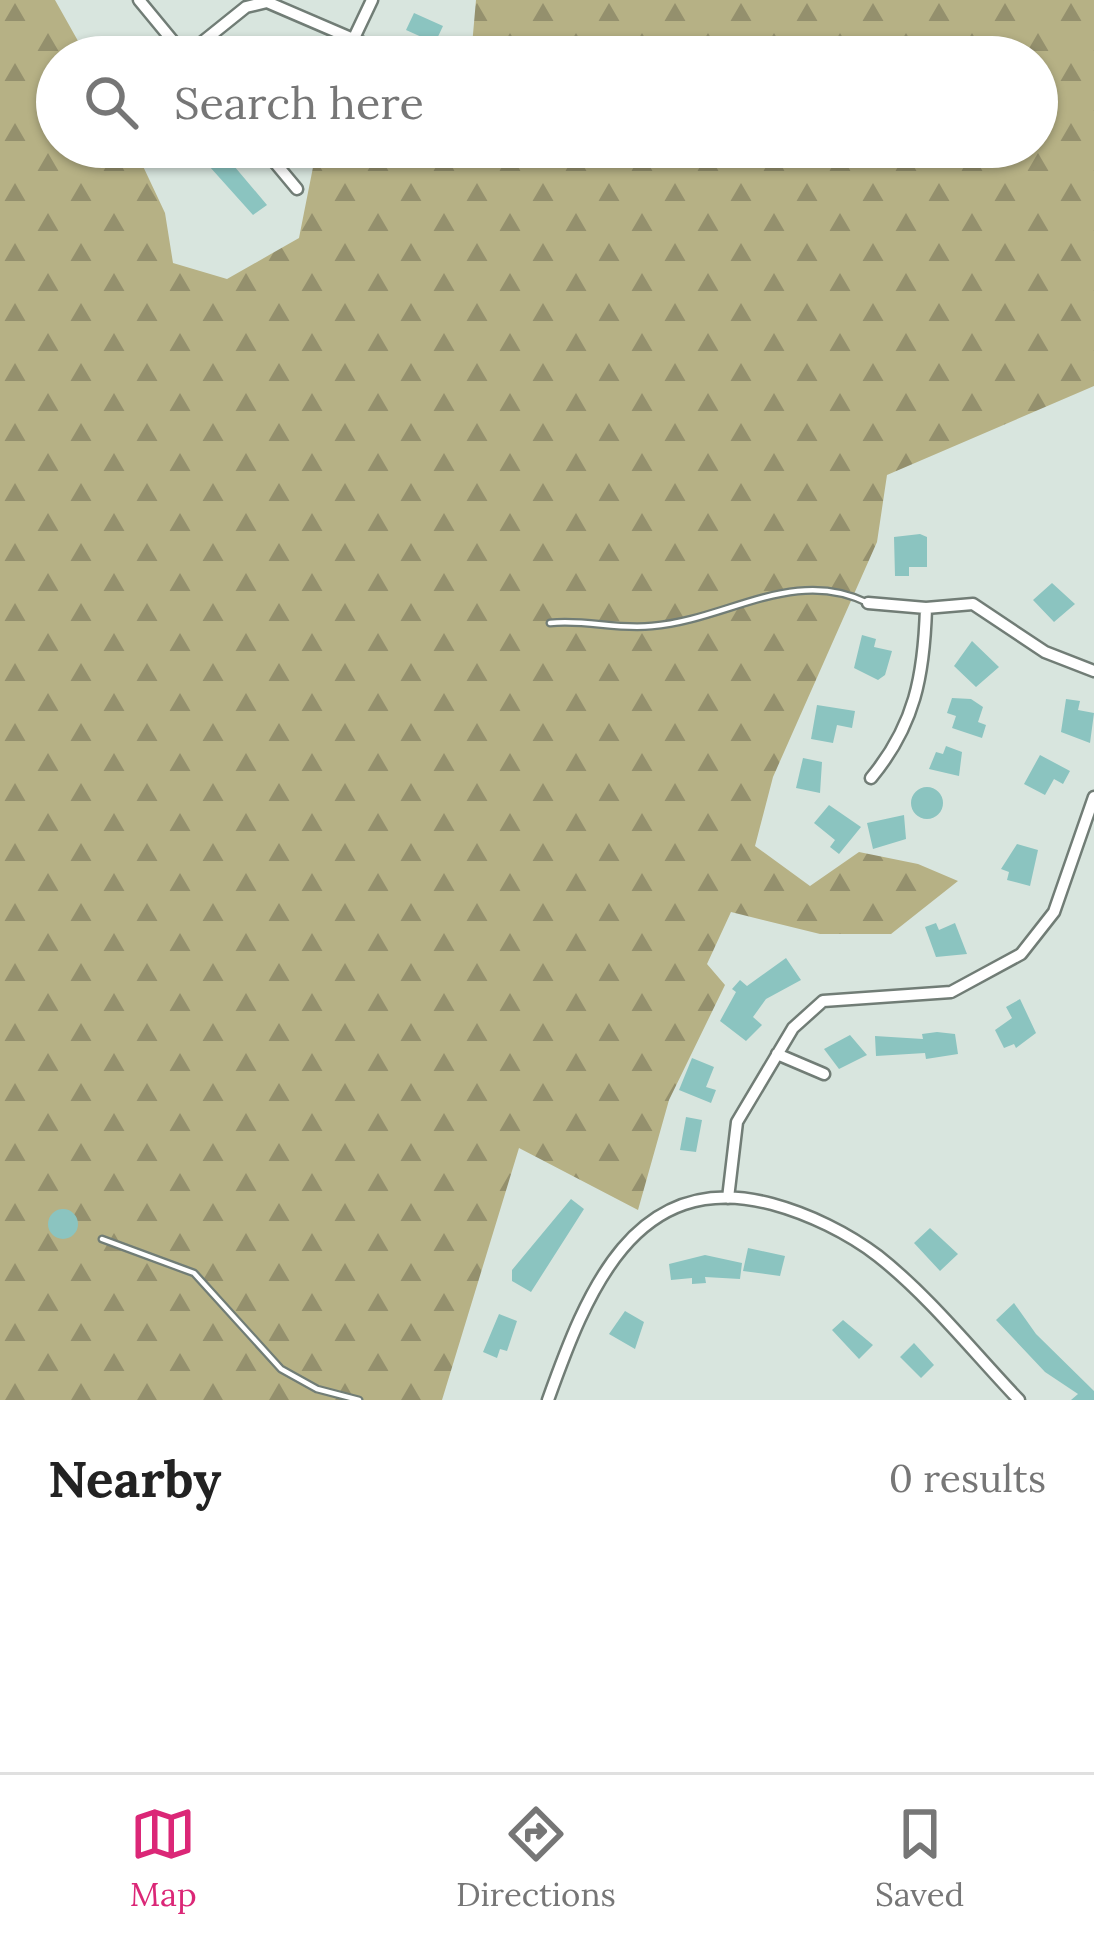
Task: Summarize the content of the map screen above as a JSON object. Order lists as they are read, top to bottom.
{
  "page": {
    "search": "Search here",
    "heading": ["Nearby", "0 results"],
    "nav": ["Map", "Directions", "Saved"]
  }
}
